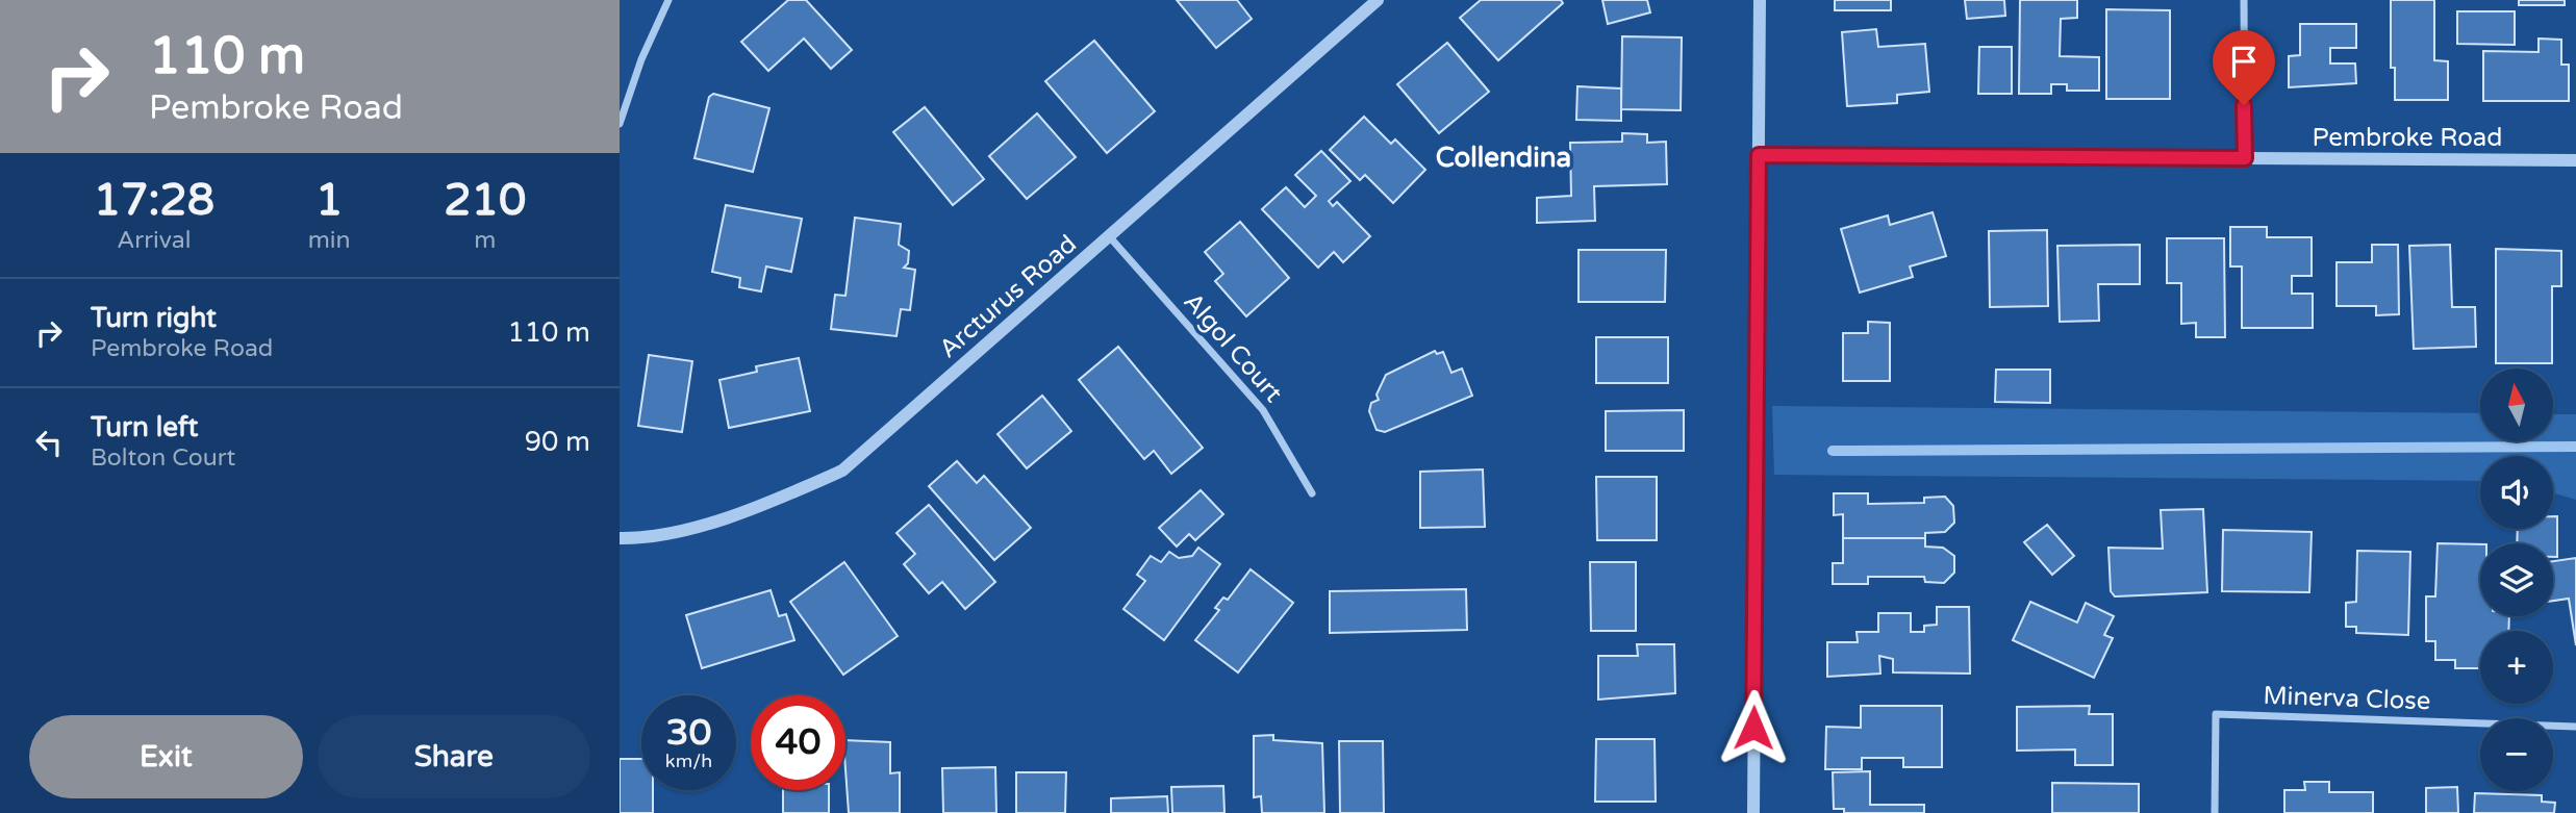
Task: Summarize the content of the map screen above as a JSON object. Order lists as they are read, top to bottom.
{
  "streets": {
    "street": [
      "Pembroke Road",
      "Arcturus Road",
      "Algol Court",
      "Minerva Close"
    ]
  },
  "crossings": [
    ["Arcturus Road", "Algol Court"]
  ],
  "districts": ["Collendina"],
  "north": "top",
  "page": {
    "turn": ["110 m", "Pembroke Road"],
    "eta": [
      "17:28",
      "Arrival",
      "1",
      "min",
      "210",
      "m"
    ],
    "list": [
      {
        "name": "Turn right",
        "note": "Pembroke Road",
        "value": "110 m"
      },
      {
        "name": "Turn left",
        "note": "Bolton Court",
        "value": "90 m"
      }
    ],
    "map_buttons": ["+", "−"],
    "speed": "30 km/h",
    "limit": "40",
    "buttons": ["Exit", "Share"]
  }
}
